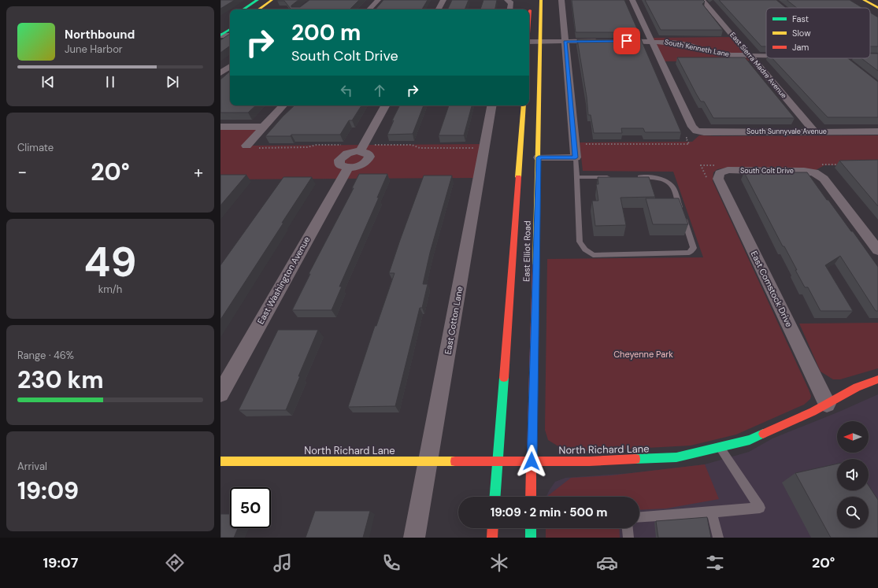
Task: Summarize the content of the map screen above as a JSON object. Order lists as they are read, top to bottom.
{
  "streets": {
    "main road": ["East Elliot Road", "North Richard Lane"],
    "street": [
      "South Kenneth Lane",
      "East Sierra Madre Avenue",
      "South Sunnyvale Avenue",
      "South Colt Drive",
      "East Washington Avenue",
      "East Comstock Drive",
      "East Cotton Lane"
    ]
  },
  "crossings": [
    ["South Kenneth Lane", "East Sierra Madre Avenue"],
    ["South Kenneth Lane", "South Sunnyvale Avenue"],
    ["East Sierra Madre Avenue", "South Sunnyvale Avenue"],
    ["South Colt Drive", "East Comstock Drive"],
    ["East Elliot Road", "North Richard Lane"],
    ["East Comstock Drive", "North Richard Lane"],
    ["East Cotton Lane", "North Richard Lane"]
  ],
  "parks": ["Cheyenne Park"],
  "legend": ["Fast", "Slow", "Jam"],
  "north": "left",
  "page": {
    "turn": ["200 m", "South Colt Drive"],
    "song": ["Northbound", "June Harbor"],
    "tile": [
      "Climate",
      ["49", "km/h"],
      ["Range · 46%", "230 km"],
      ["Arrival", "19:09"]
    ],
    "heat": ["−", "20°", "+"],
    "limit": "50",
    "trip": "19:09 · 2 min · 500 m",
    "tabs": ["19:07", "20°"]
  }
}
